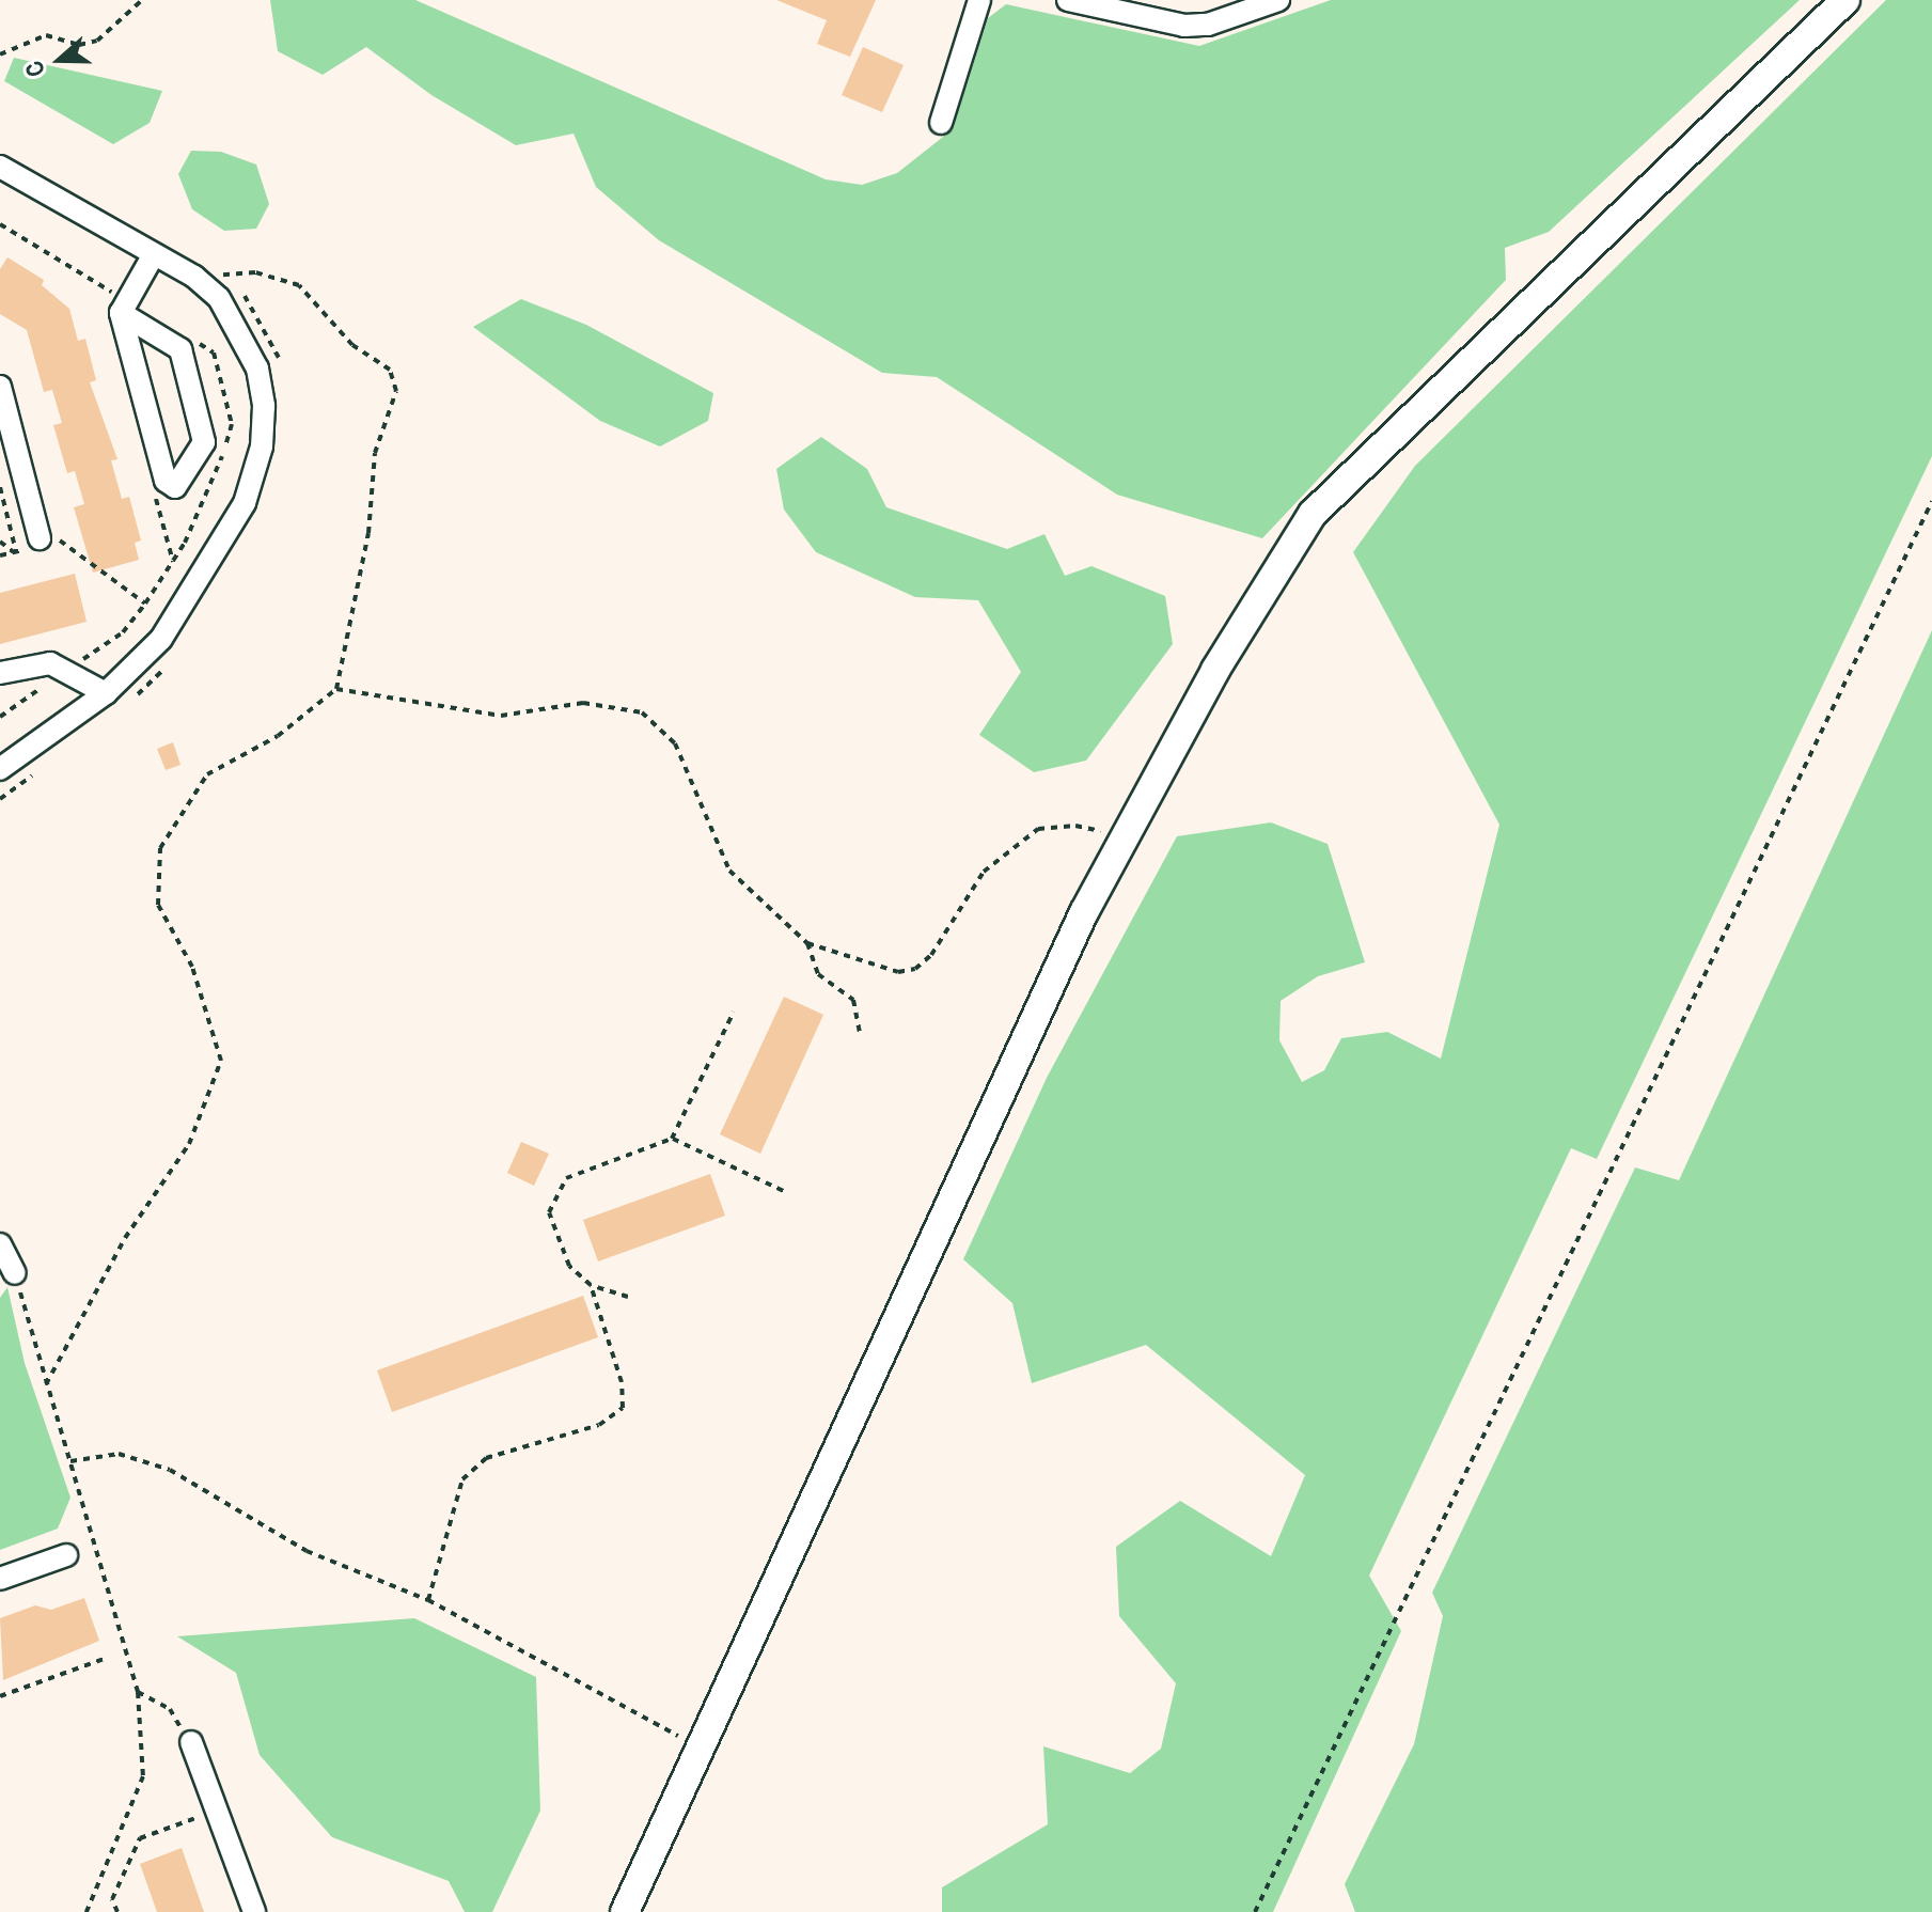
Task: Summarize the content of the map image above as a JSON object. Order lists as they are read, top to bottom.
{
  "north": "left"
}
